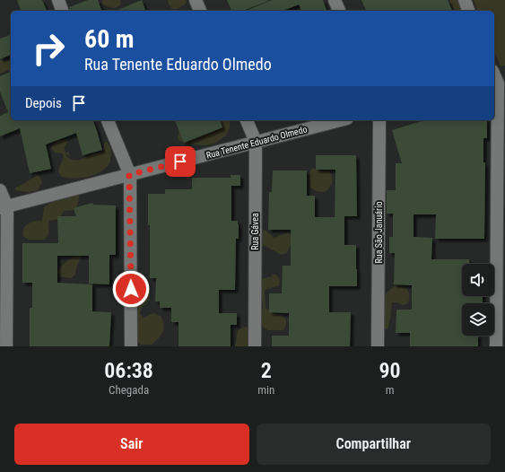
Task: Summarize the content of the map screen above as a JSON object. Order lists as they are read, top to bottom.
{
  "streets": {
    "street": ["Rua Tenente Eduardo Olmedo", "Rua Gávea", "Rua São Januário"]
  },
  "crossings": [
    ["Rua Tenente Eduardo Olmedo", "Rua Gávea"]
  ],
  "page": {
    "turn": ["60 m", "Rua Tenente Eduardo Olmedo"],
    "then": "Depois",
    "eta": [
      "06:38",
      "Chegada",
      "2",
      "min",
      "90",
      "m"
    ],
    "buttons": ["Sair", "Compartilhar"]
  }
}
